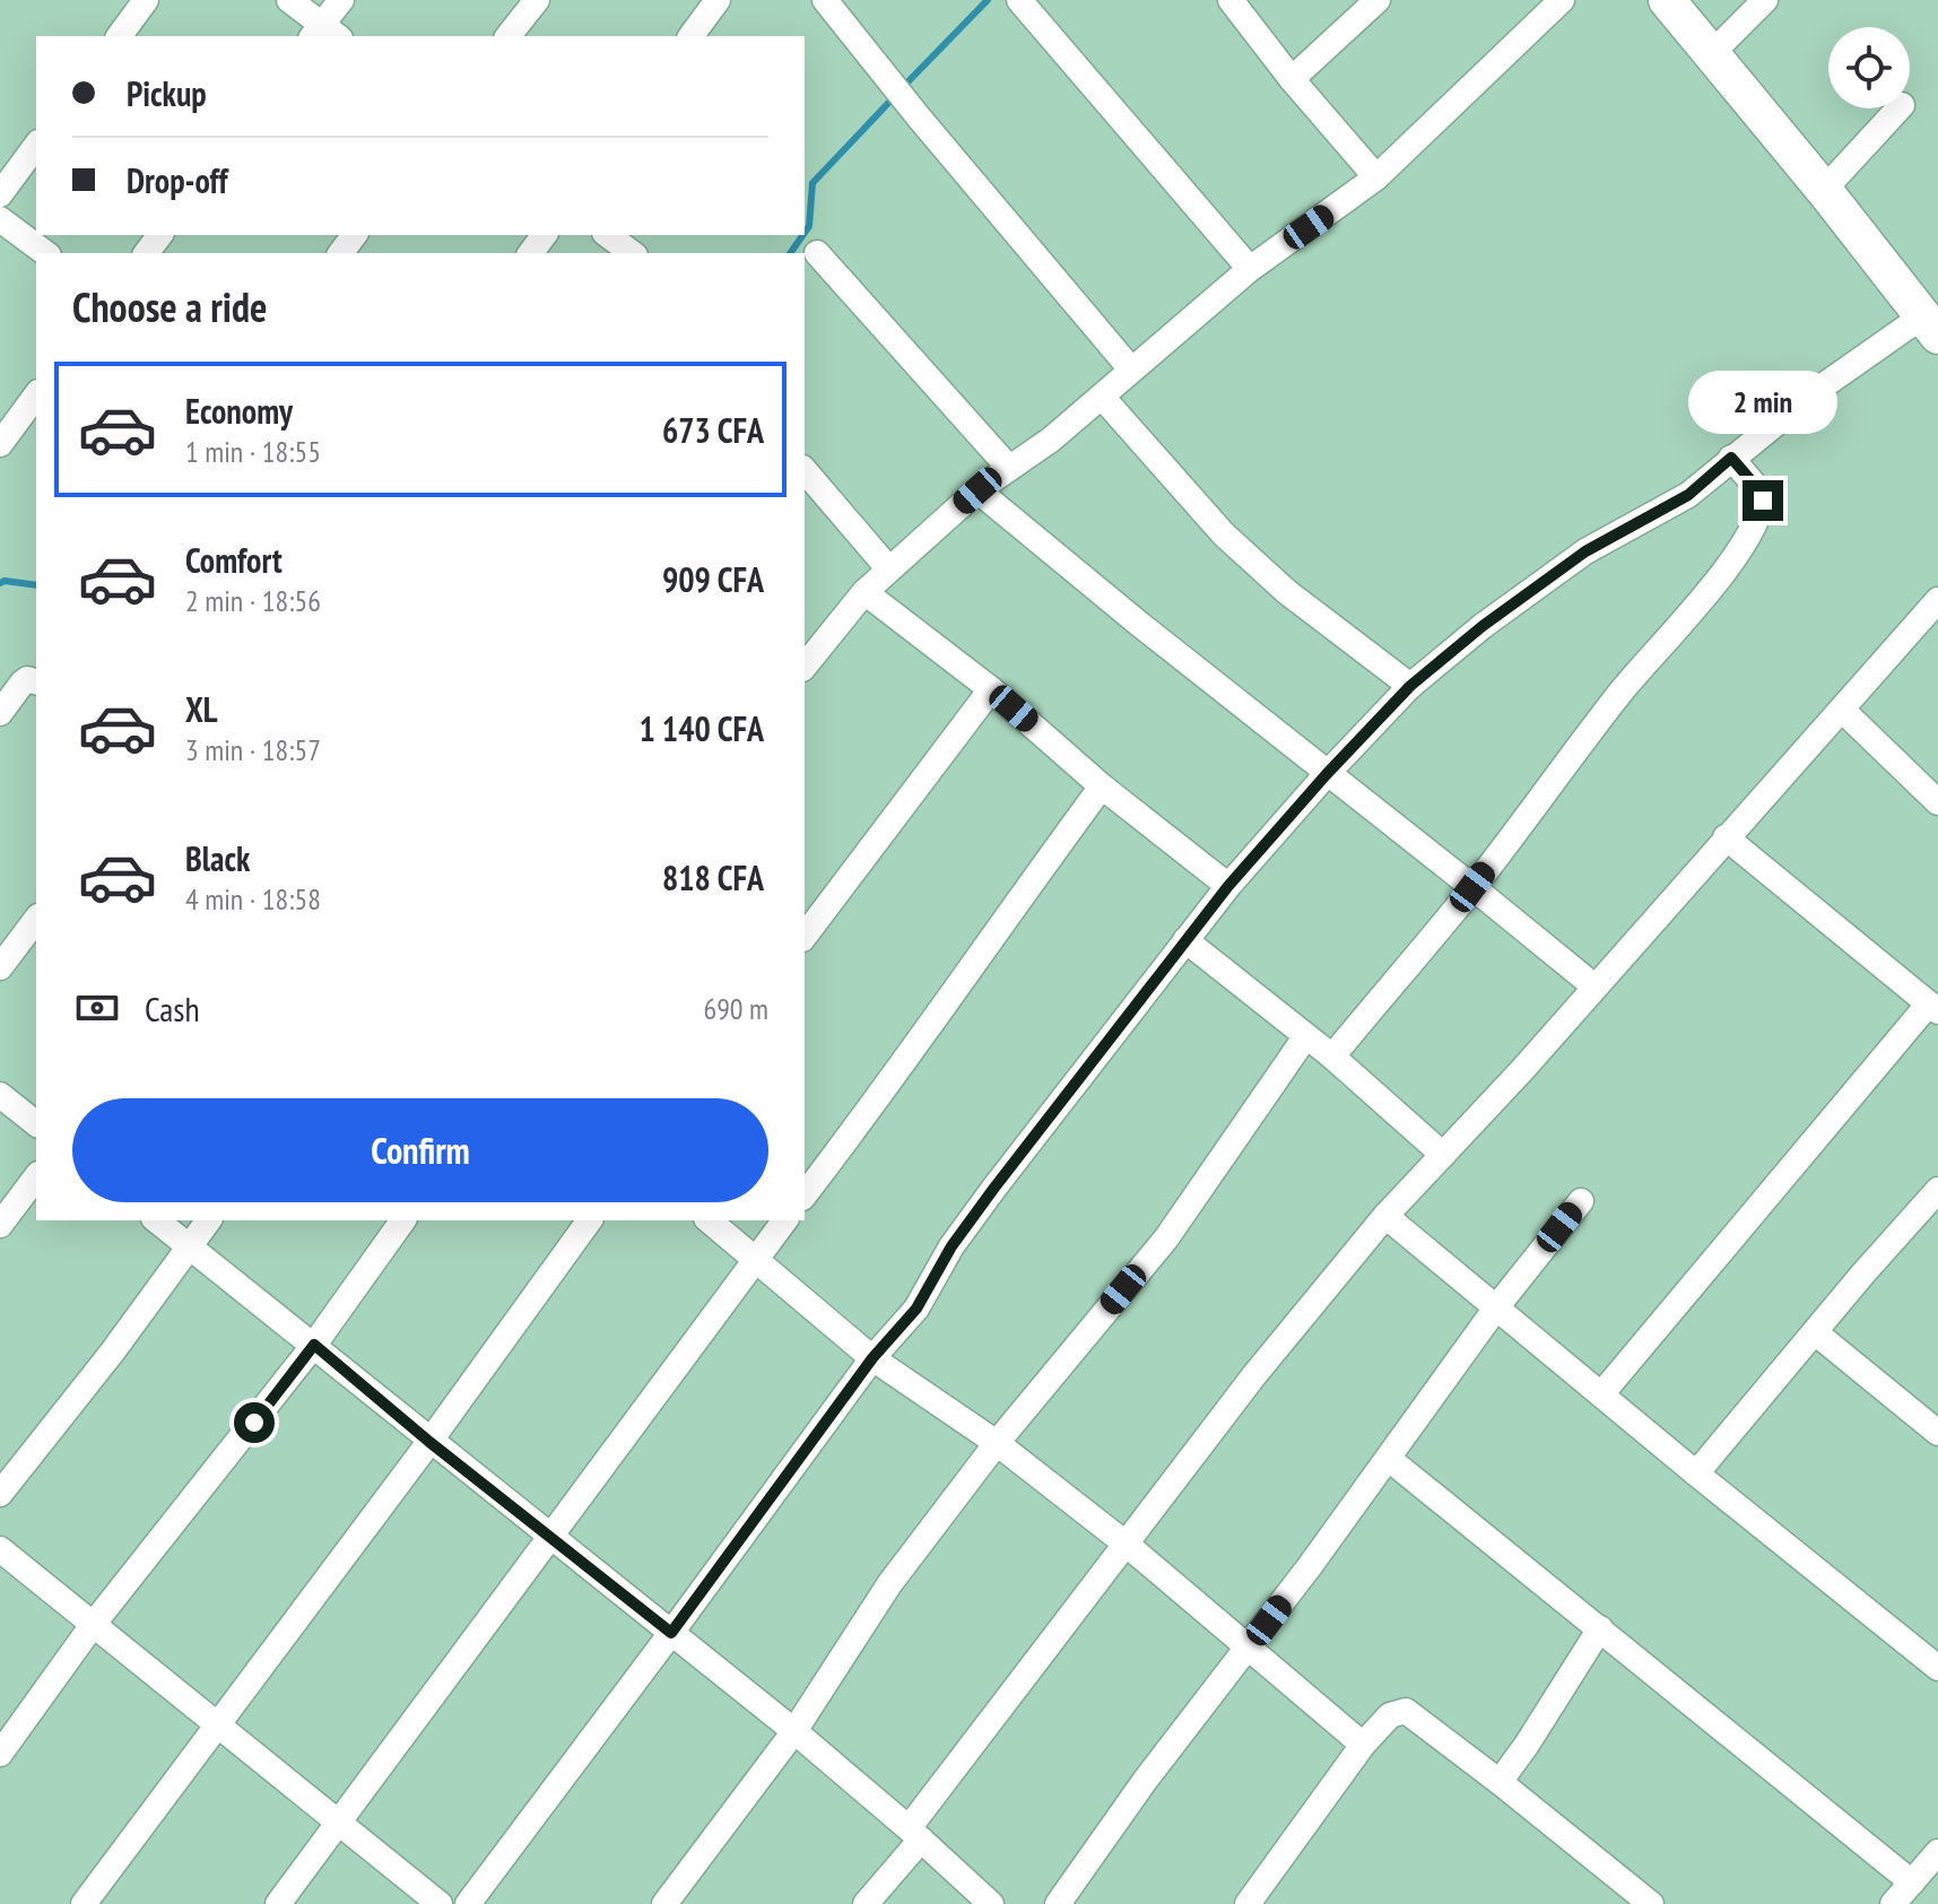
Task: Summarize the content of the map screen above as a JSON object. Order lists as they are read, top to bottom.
{
  "page": {
    "banner": ["Pickup", "Drop-off"],
    "heading": "Choose a ride",
    "list": [
      {
        "name": "Economy",
        "note": "1 min · 18:55",
        "value": "673 CFA"
      },
      {
        "name": "Comfort",
        "note": "2 min · 18:56",
        "value": "909 CFA"
      },
      {
        "name": "XL",
        "note": "3 min · 18:57",
        "value": "1 140 CFA"
      },
      {
        "name": "Black",
        "note": "4 min · 18:58",
        "value": "818 CFA"
      }
    ],
    "bubble": "2 min",
    "pay": ["Cash", "690 m"],
    "buttons": "Confirm"
  }
}
